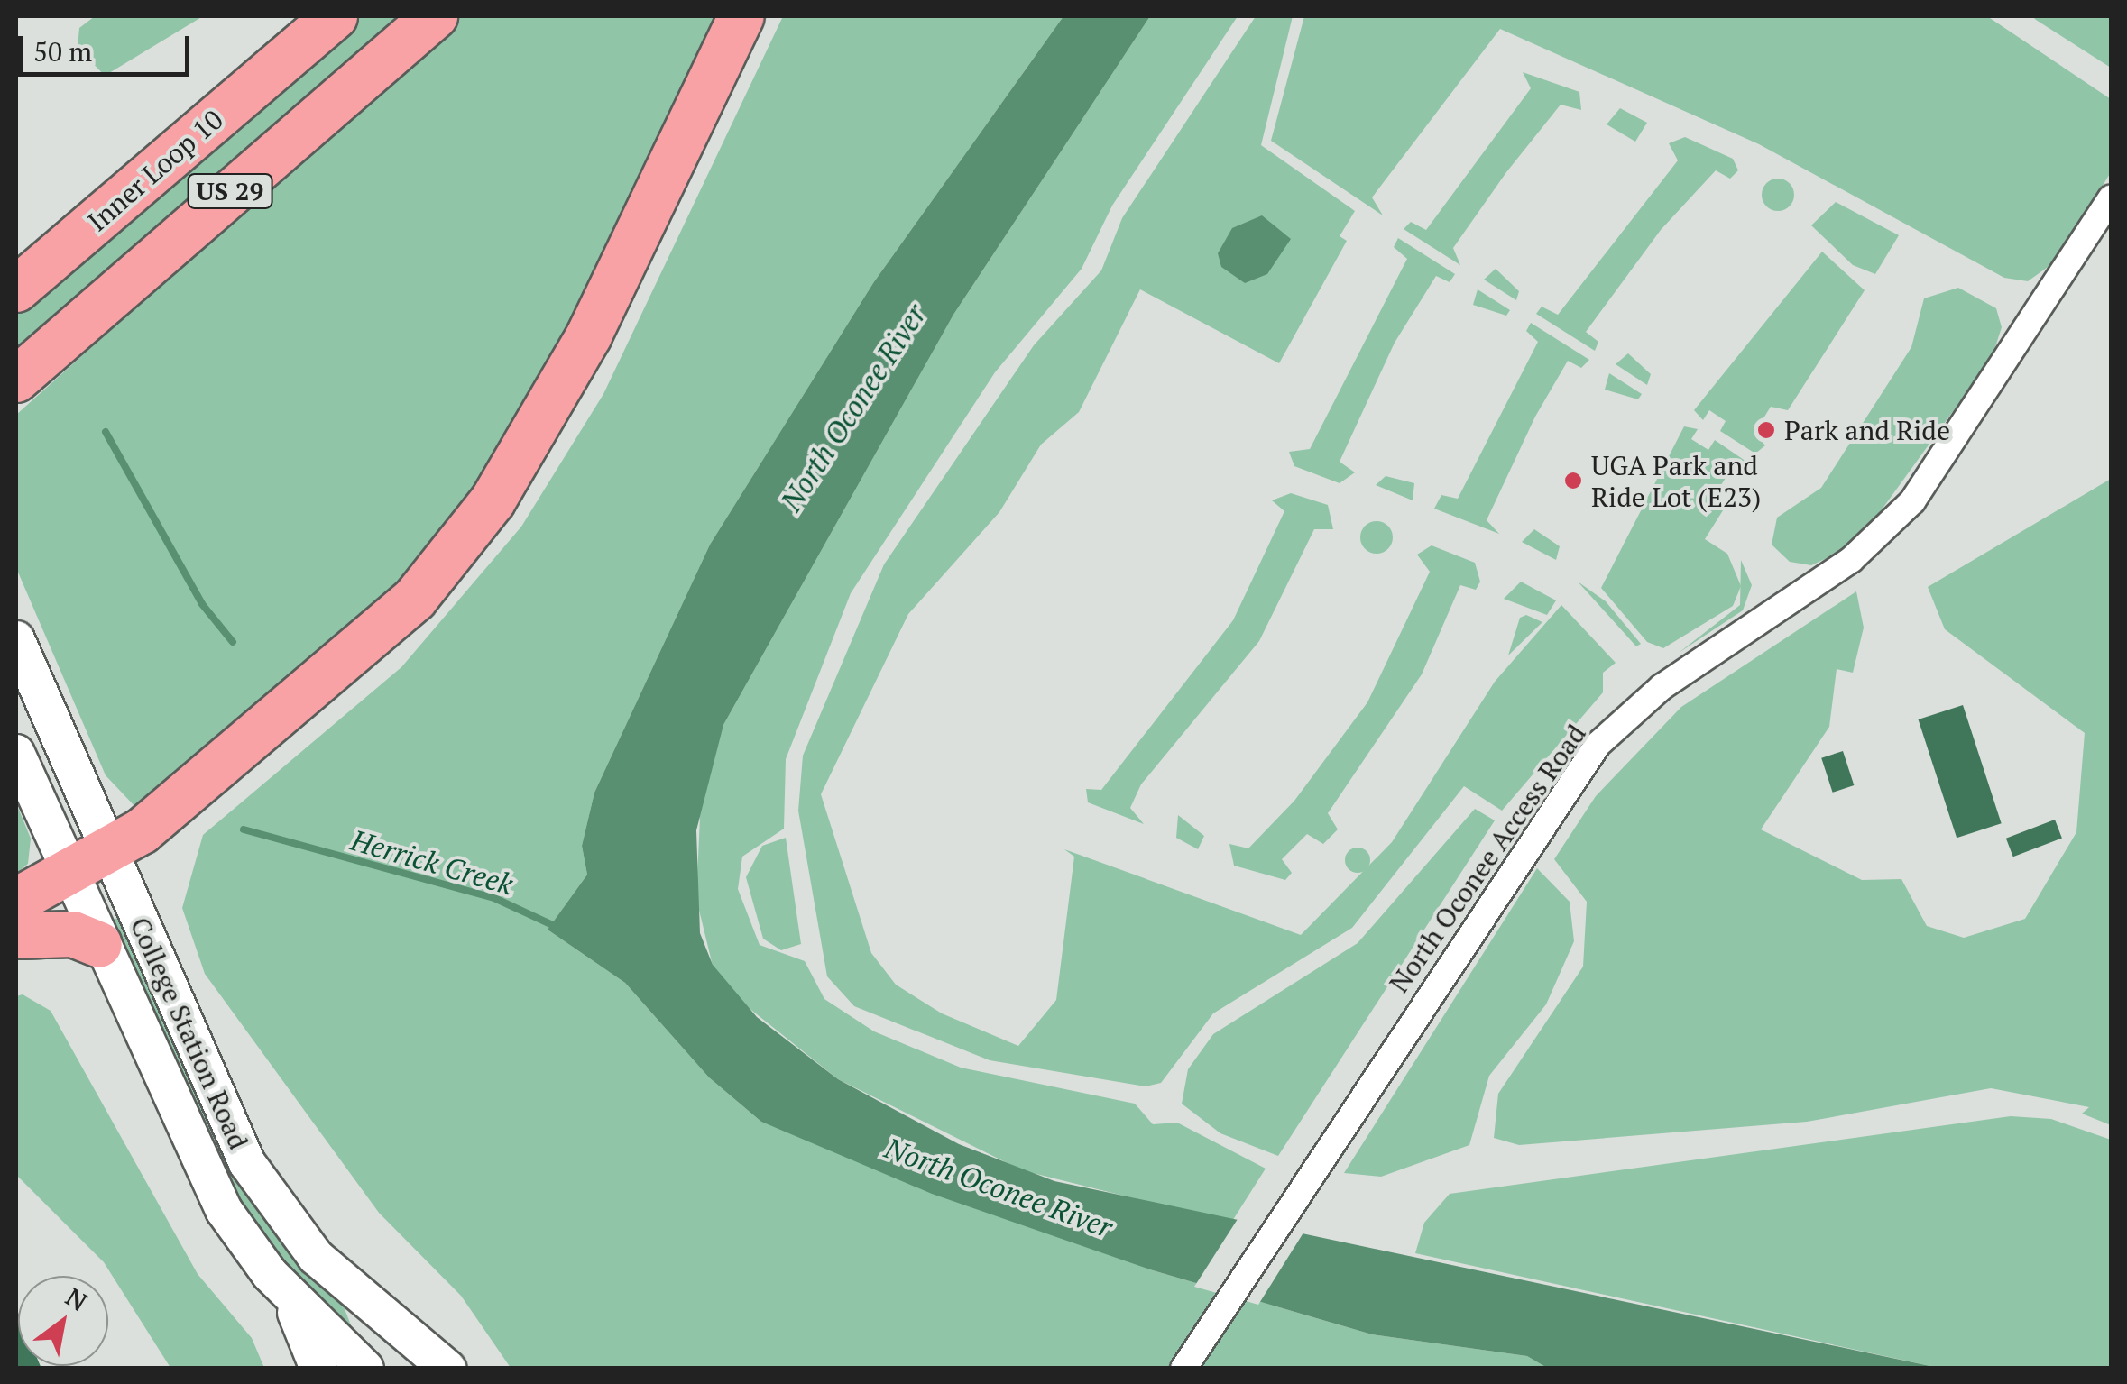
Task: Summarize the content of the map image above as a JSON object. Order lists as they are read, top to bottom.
{
  "streets": {
    "highway": ["Inner Loop 10", "US 29"],
    "main road": ["College Station Road"],
    "street": ["North Oconee Access Road"]
  },
  "water": ["North Oconee River", "Herrick Creek"],
  "places": ["Park and Ride", "UGA Park and Ride Lot (E23)"],
  "scale_bar": "50 m",
  "north": "top right"
}
